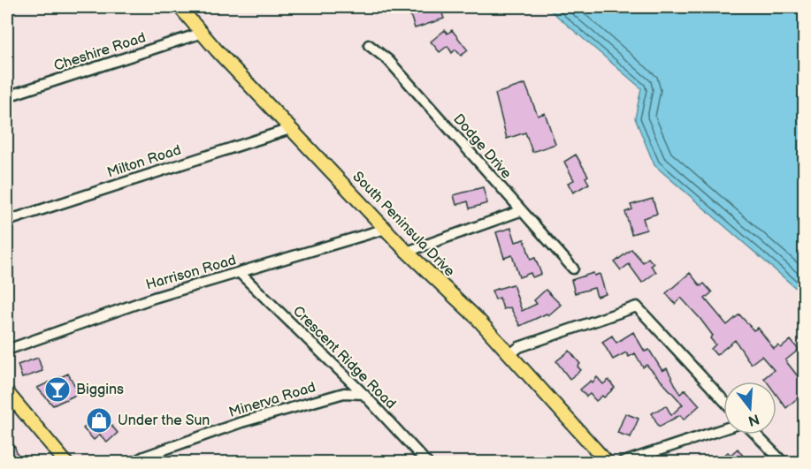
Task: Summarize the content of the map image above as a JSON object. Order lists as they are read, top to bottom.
{
  "streets": {
    "main road": ["South Peninsula Drive"],
    "street": [
      "Cheshire Road",
      "Dodge Drive",
      "Milton Road",
      "Harrison Road",
      "Crescent Ridge Road",
      "Minerva Road"
    ]
  },
  "crossings": [
    ["Cheshire Road", "South Peninsula Drive"],
    ["Milton Road", "South Peninsula Drive"],
    ["South Peninsula Drive", "Harrison Road"],
    ["Harrison Road", "Crescent Ridge Road"],
    ["Crescent Ridge Road", "Minerva Road"]
  ],
  "places": {
    "bar": ["Biggins"],
    "shop": ["Under the Sun"]
  },
  "north": "bottom"
}
